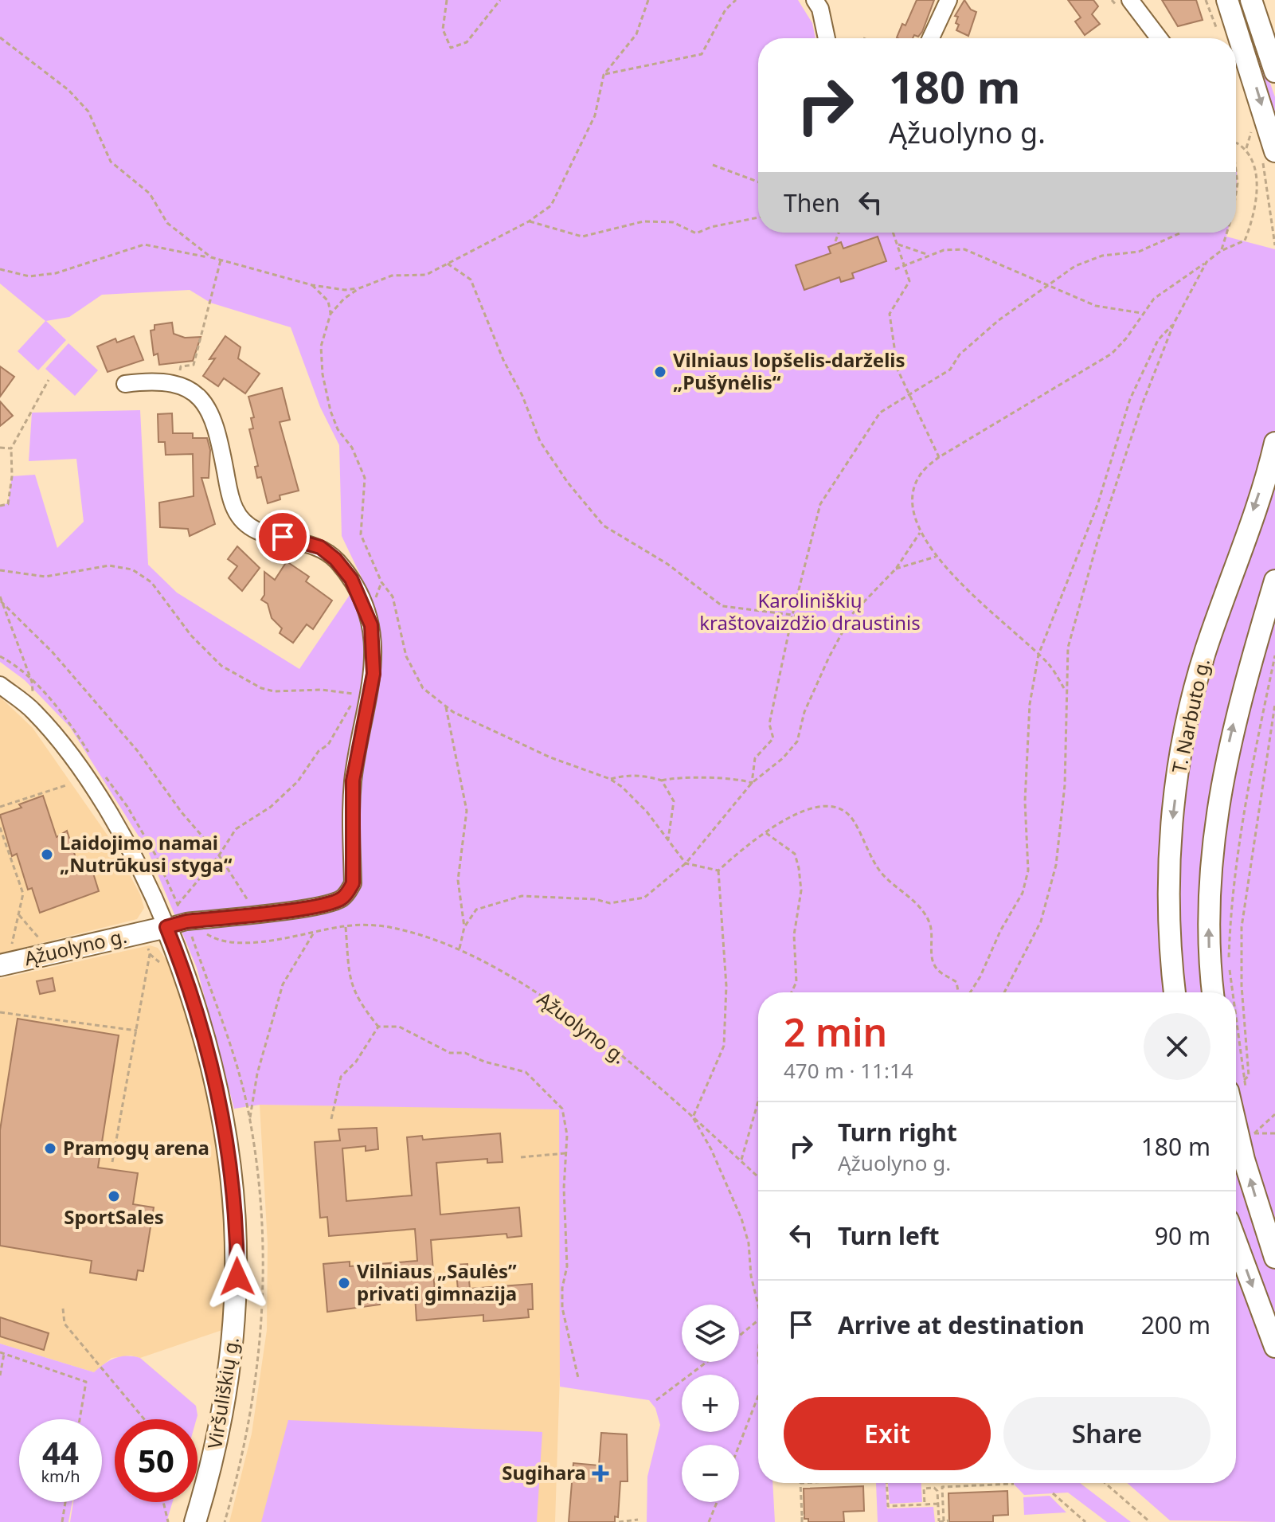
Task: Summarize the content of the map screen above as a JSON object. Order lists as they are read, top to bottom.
{
  "streets": {
    "main road": ["T. Narbuto g.", "Ąžuolyno g.", "Viršuliškių g."]
  },
  "crossings": [
    ["Ąžuolyno g.", "Viršuliškių g."]
  ],
  "parks": ["Karoliniškių kraštovaizdžio draustinis"],
  "places": {
    "other": [
      "Vilniaus lopšelis-darželis „Pušynėlis“",
      "Laidojimo namai „Nutrūkusi styga“",
      "Pramogų arena",
      "SportSales",
      "Vilniaus „Saulės” privati gimnazija"
    ],
    "health": ["Sugihara"]
  },
  "page": {
    "turn": ["180 m", "Ąžuolyno g."],
    "then": "Then",
    "heading": ["2 min", "470 m · 11:14"],
    "list": [
      {
        "name": "Turn right",
        "note": "Ąžuolyno g.",
        "value": "180 m"
      },
      {
        "name": "Turn left",
        "value": "90 m"
      },
      {
        "name": "Arrive at destination",
        "value": "200 m"
      }
    ],
    "map_buttons": ["+", "−"],
    "buttons": ["Exit", "Share"],
    "speed": "44 km/h",
    "limit": "50"
  }
}
